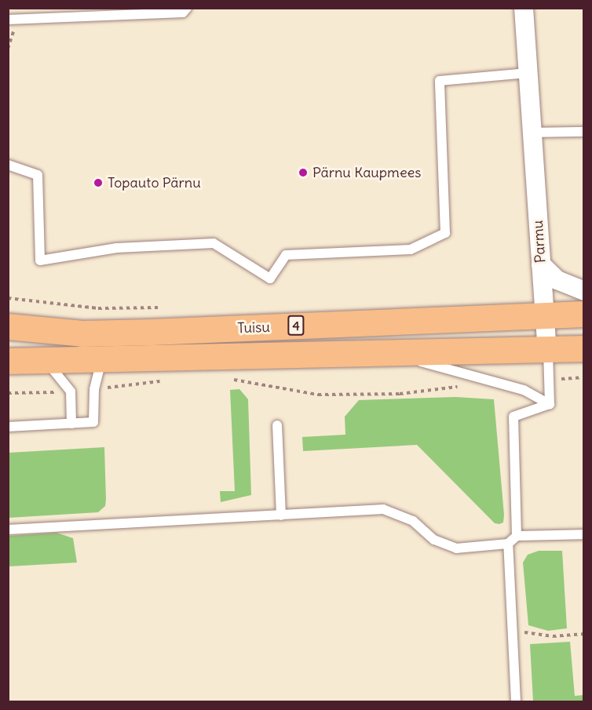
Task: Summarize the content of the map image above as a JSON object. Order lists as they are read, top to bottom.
{
  "streets": {
    "highway": ["4", "Tuisu"],
    "street": ["Parmu"]
  },
  "crossings": [
    ["Parmu", "Tuisu"]
  ],
  "places": ["Pärnu Kaupmees", "Topauto Pärnu"]
}
